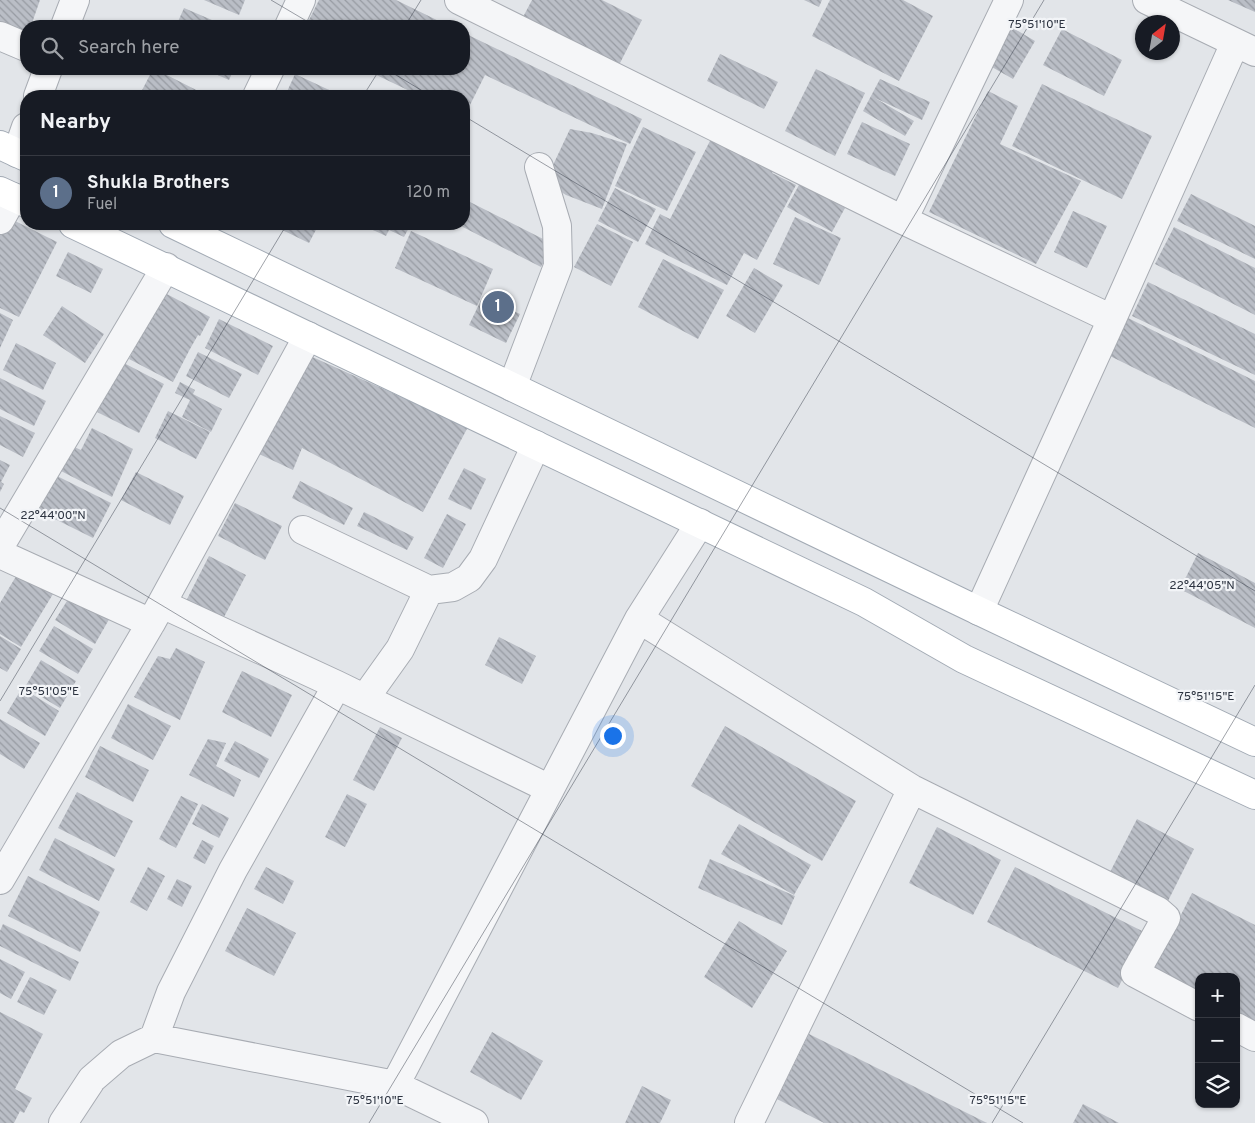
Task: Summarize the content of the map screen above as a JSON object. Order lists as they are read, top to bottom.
{
  "north": "top right",
  "page": {
    "search": "Search here",
    "heading": "Nearby",
    "list": [
      {
        "mark": "1",
        "name": "Shukla Brothers",
        "note": "Fuel",
        "value": "120 m"
      }
    ],
    "pins": "1",
    "map_buttons": ["+", "−"]
  },
  "coordinates": [
    "75°51'10\"E",
    "22°44'00\"N",
    "22°44'05\"N",
    "75°51'05\"E",
    "75°51'15\"E"
  ]
}
